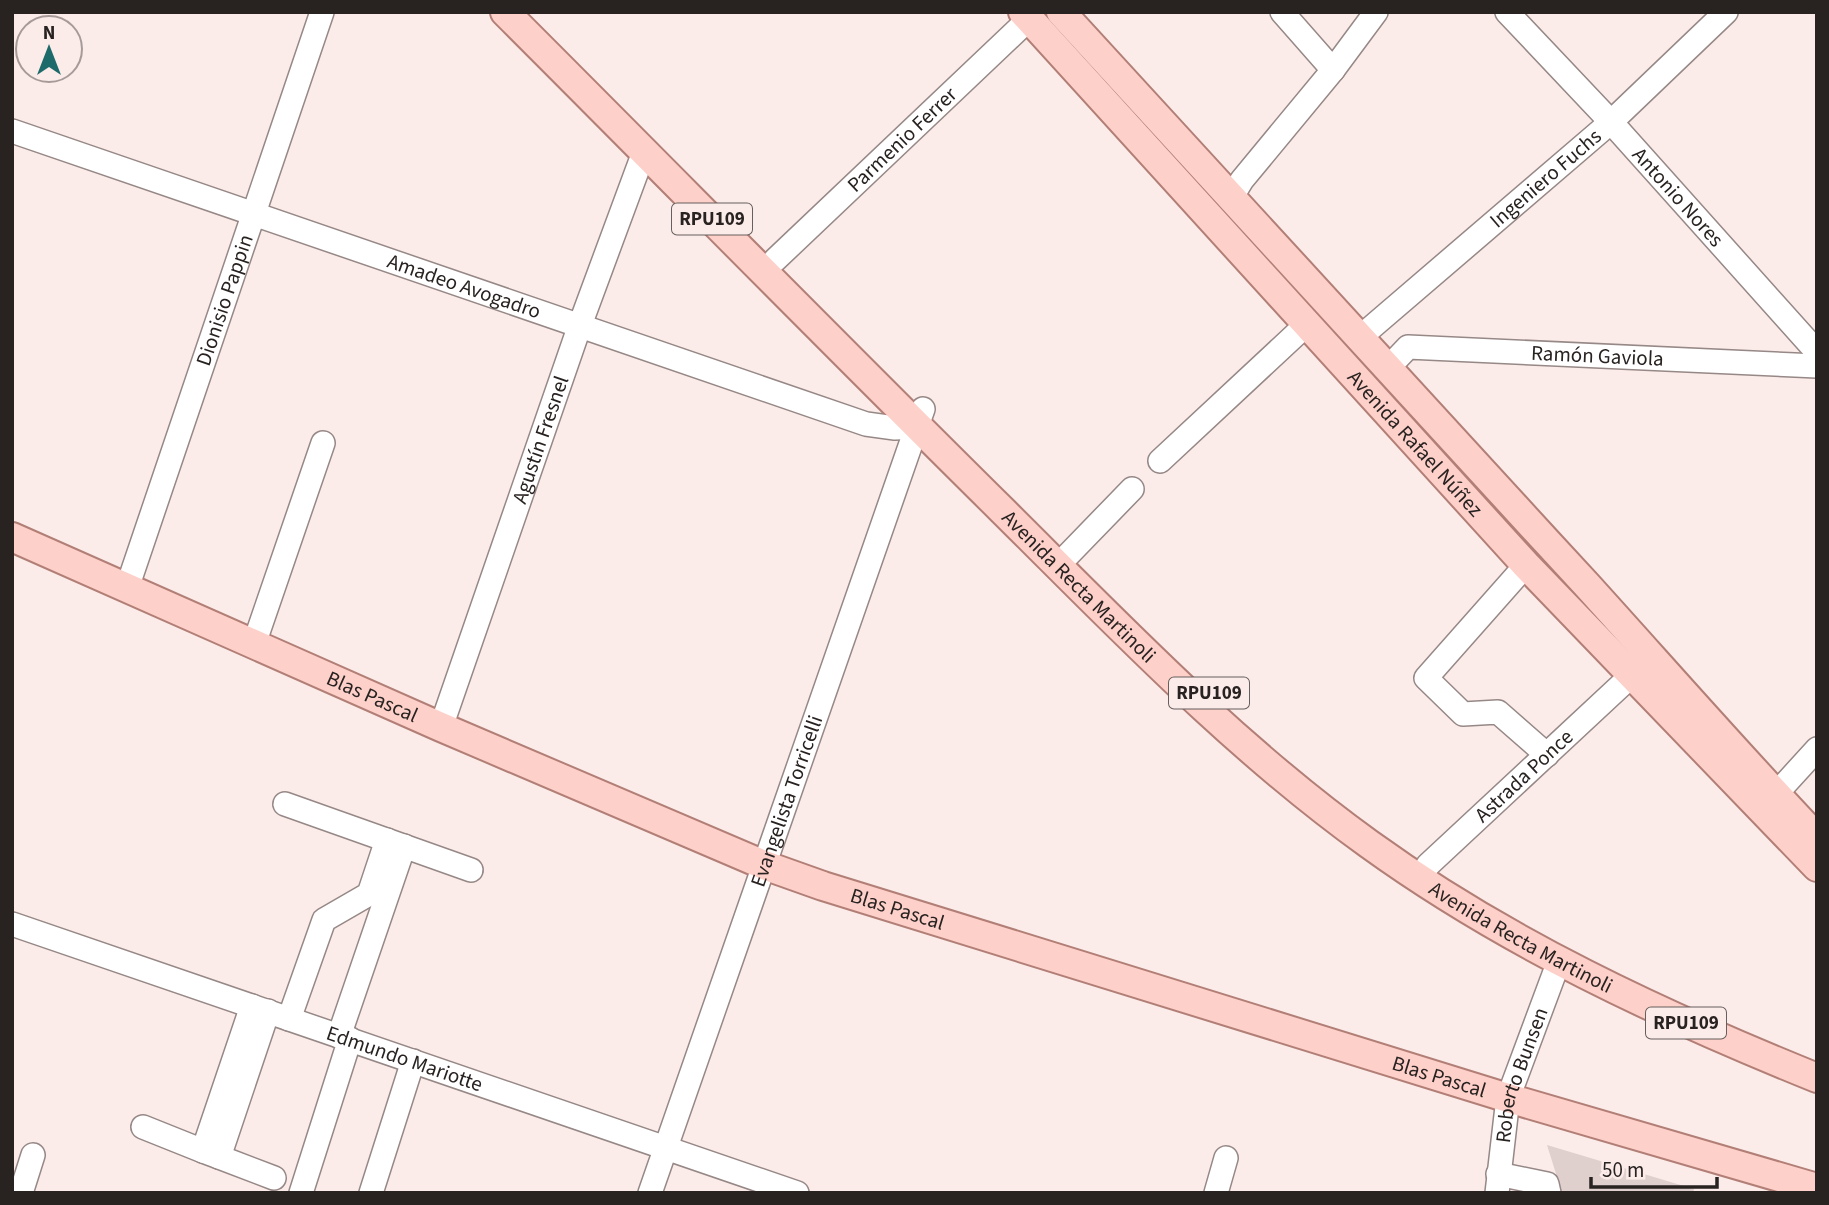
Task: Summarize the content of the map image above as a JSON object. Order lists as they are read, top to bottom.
{
  "streets": {
    "main road": [
      "RPU109",
      "Avenida Rafael Núñez",
      "Avenida Recta Martinoli",
      "Blas Pascal"
    ],
    "street": [
      "Parmenio Ferrer",
      "Ingeniero Fuchs",
      "Antonio Nores",
      "Amadeo Avogadro",
      "Dionisio Pappin",
      "Ramón Gaviola",
      "Agustín Fresnel",
      "Astrada Ponce",
      "Evangelista Torricelli",
      "Edmundo Mariotte",
      "Roberto Bunsen"
    ]
  },
  "crossings": [
    ["Parmenio Ferrer", "Avenida Rafael Núñez"],
    ["Parmenio Ferrer", "Avenida Recta Martinoli"],
    ["Ingeniero Fuchs", "Antonio Nores"],
    ["Ingeniero Fuchs", "Avenida Rafael Núñez"],
    ["Amadeo Avogadro", "Dionisio Pappin"],
    ["Amadeo Avogadro", "Agustín Fresnel"],
    ["Amadeo Avogadro", "Avenida Recta Martinoli"],
    ["Amadeo Avogadro", "Evangelista Torricelli"],
    ["Dionisio Pappin", "Blas Pascal"],
    ["Agustín Fresnel", "Avenida Recta Martinoli"],
    ["Agustín Fresnel", "Blas Pascal"],
    ["Avenida Rafael Núñez", "Astrada Ponce"],
    ["Avenida Recta Martinoli", "Astrada Ponce"],
    ["Avenida Recta Martinoli", "Evangelista Torricelli"],
    ["Avenida Recta Martinoli", "Roberto Bunsen"],
    ["Blas Pascal", "Evangelista Torricelli"],
    ["Blas Pascal", "Roberto Bunsen"],
    ["Evangelista Torricelli", "Edmundo Mariotte"]
  ],
  "scale_bar": "50 m",
  "north": "top"
}
